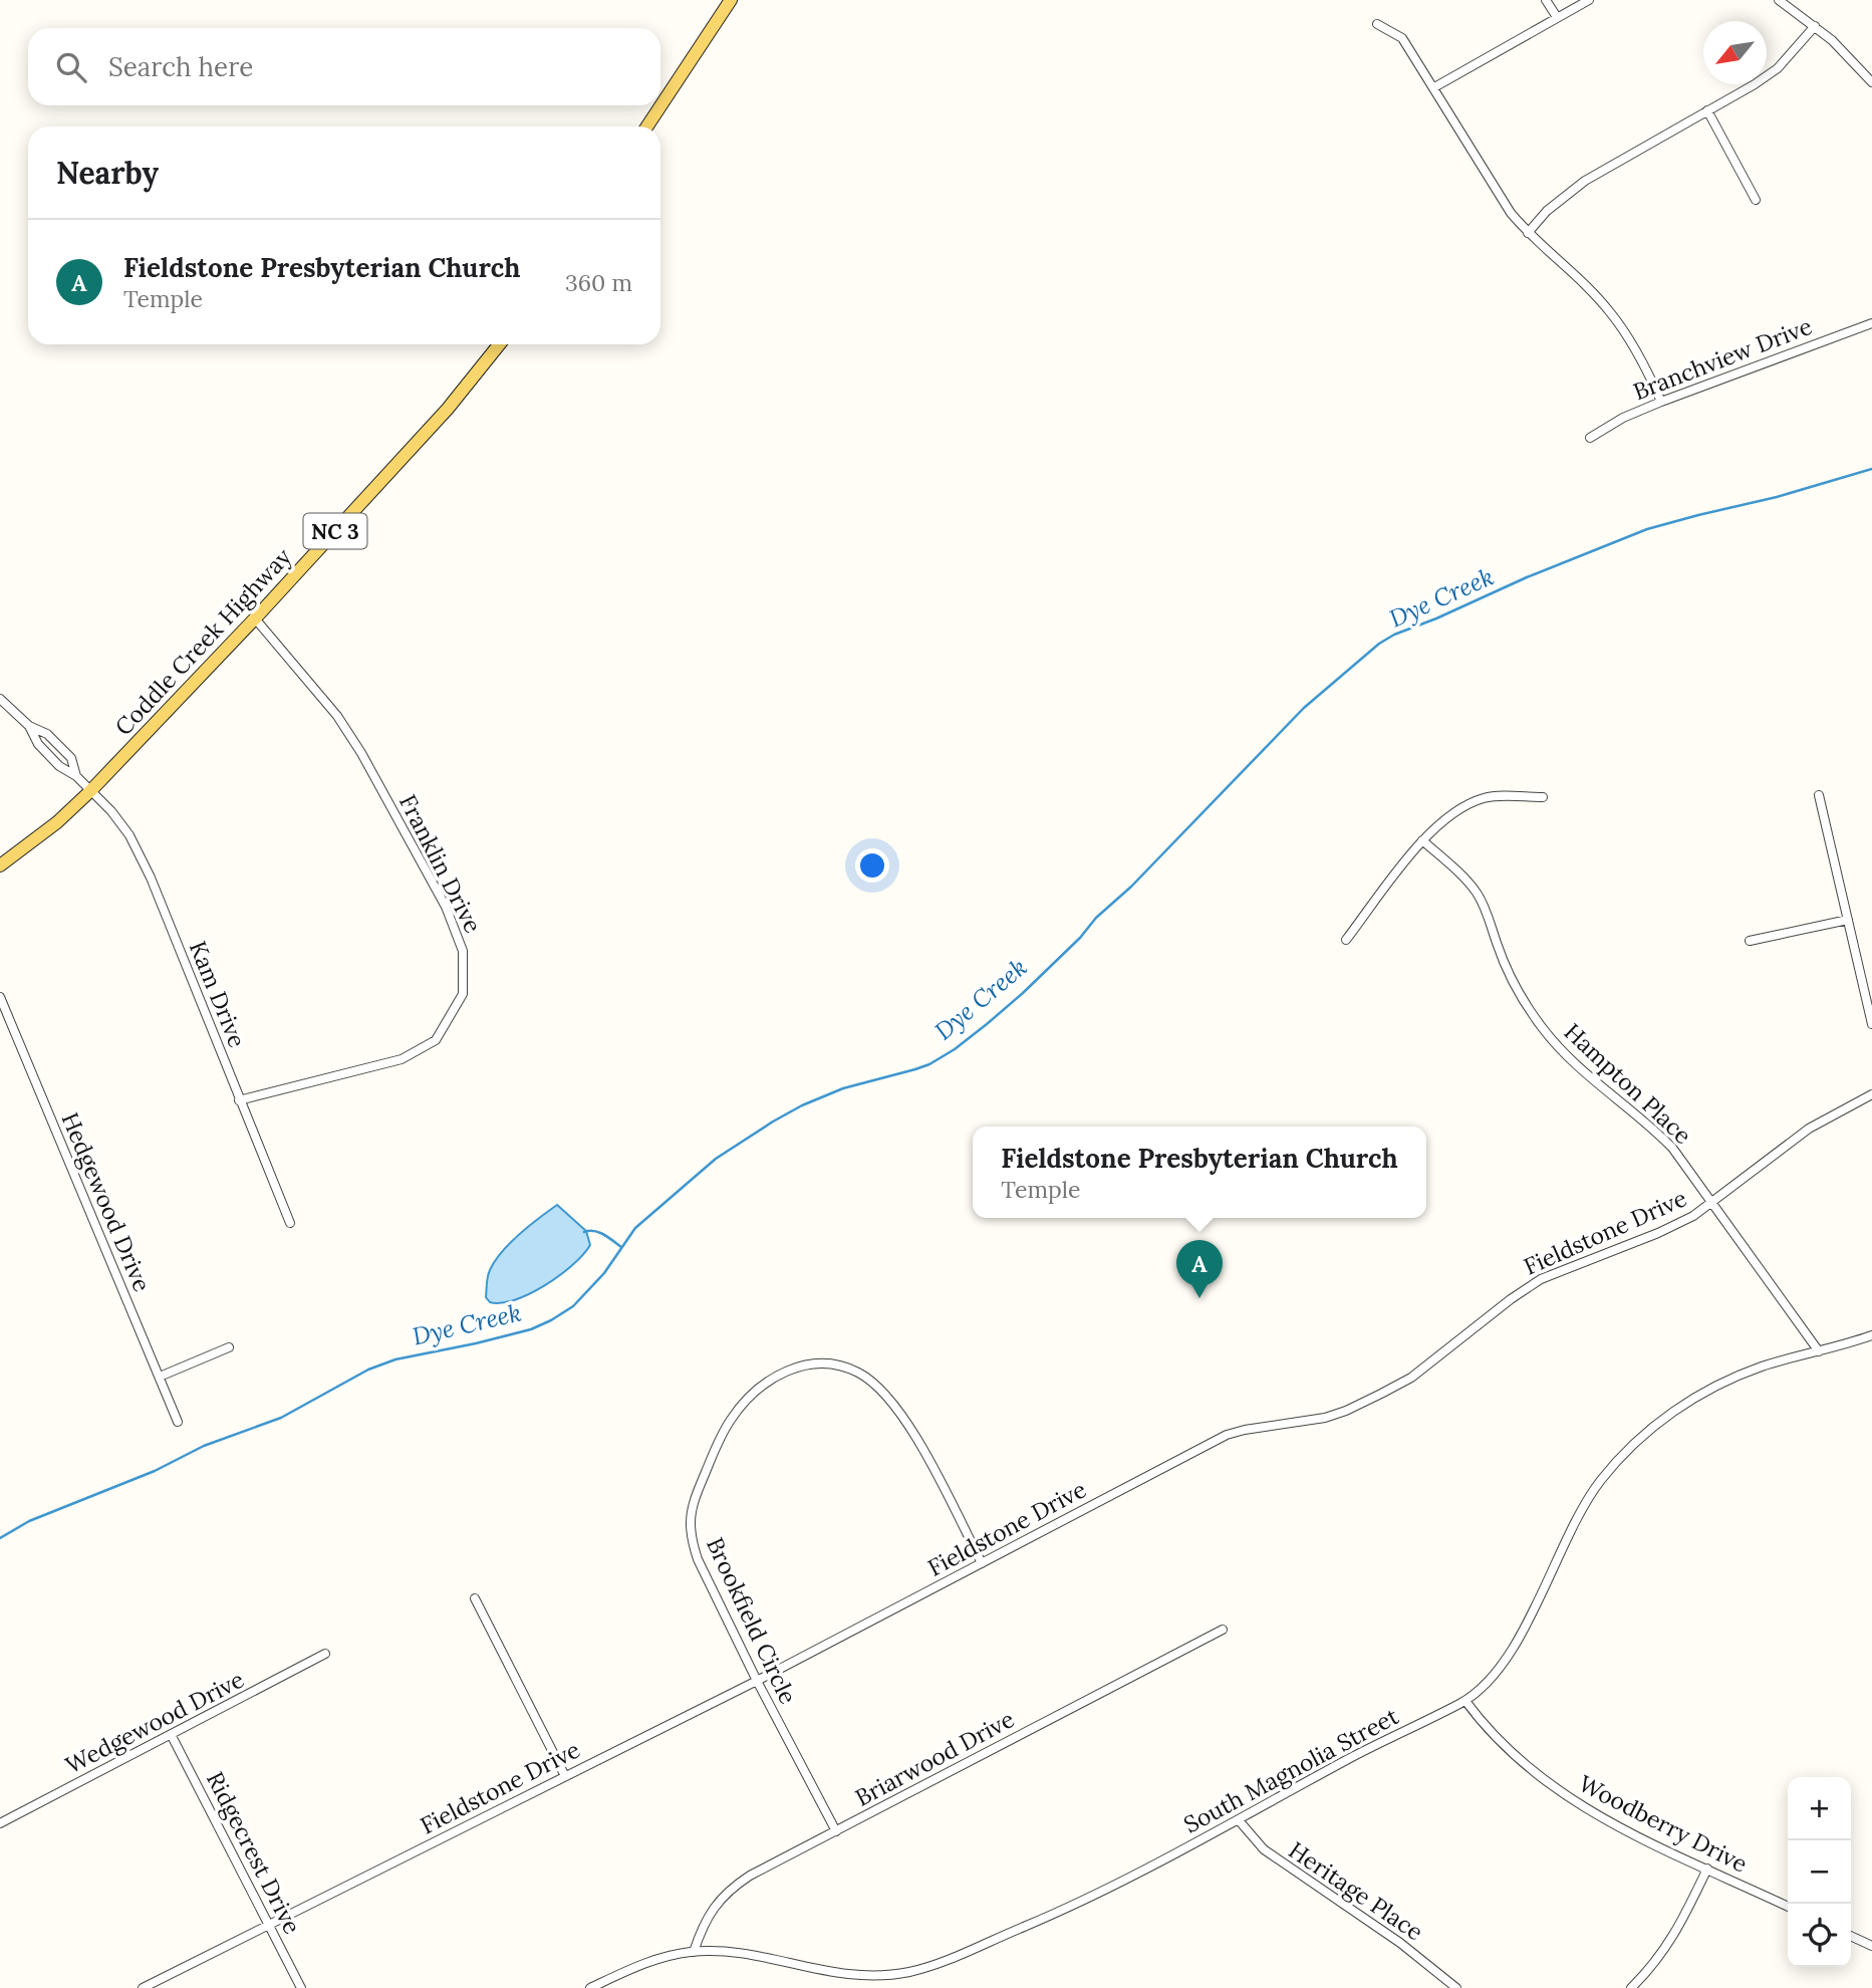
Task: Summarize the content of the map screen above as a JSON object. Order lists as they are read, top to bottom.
{
  "streets": {
    "main road": ["NC 3", "Coddle Creek Highway"],
    "street": [
      "Branchview Drive",
      "Franklin Drive",
      "Kam Drive",
      "Hampton Place",
      "Hedgewood Drive",
      "Fieldstone Drive",
      "Brookfield Circle",
      "Wedgewood Drive",
      "Briarwood Drive",
      "South Magnolia Street",
      "Woodberry Drive",
      "Ridgecrest Drive",
      "Heritage Place"
    ]
  },
  "crossings": [
    ["Coddle Creek Highway", "Franklin Drive"],
    ["Coddle Creek Highway", "Kam Drive"],
    ["Franklin Drive", "Kam Drive"],
    ["Hampton Place", "Fieldstone Drive"],
    ["Hampton Place", "South Magnolia Street"],
    ["Fieldstone Drive", "Brookfield Circle"],
    ["Fieldstone Drive", "Ridgecrest Drive"],
    ["Brookfield Circle", "Briarwood Drive"],
    ["Wedgewood Drive", "Ridgecrest Drive"],
    ["Briarwood Drive", "South Magnolia Street"],
    ["South Magnolia Street", "Woodberry Drive"],
    ["South Magnolia Street", "Heritage Place"]
  ],
  "water": ["Dye Creek"],
  "north": "bottom left",
  "page": {
    "search": "Search here",
    "heading": "Nearby",
    "list": [
      {
        "mark": "A",
        "name": "Fieldstone Presbyterian Church",
        "note": "Temple",
        "value": "360 m"
      }
    ],
    "popup": ["Fieldstone Presbyterian Church", "Temple"],
    "pins": "A",
    "map_buttons": ["+", "−"]
  }
}
